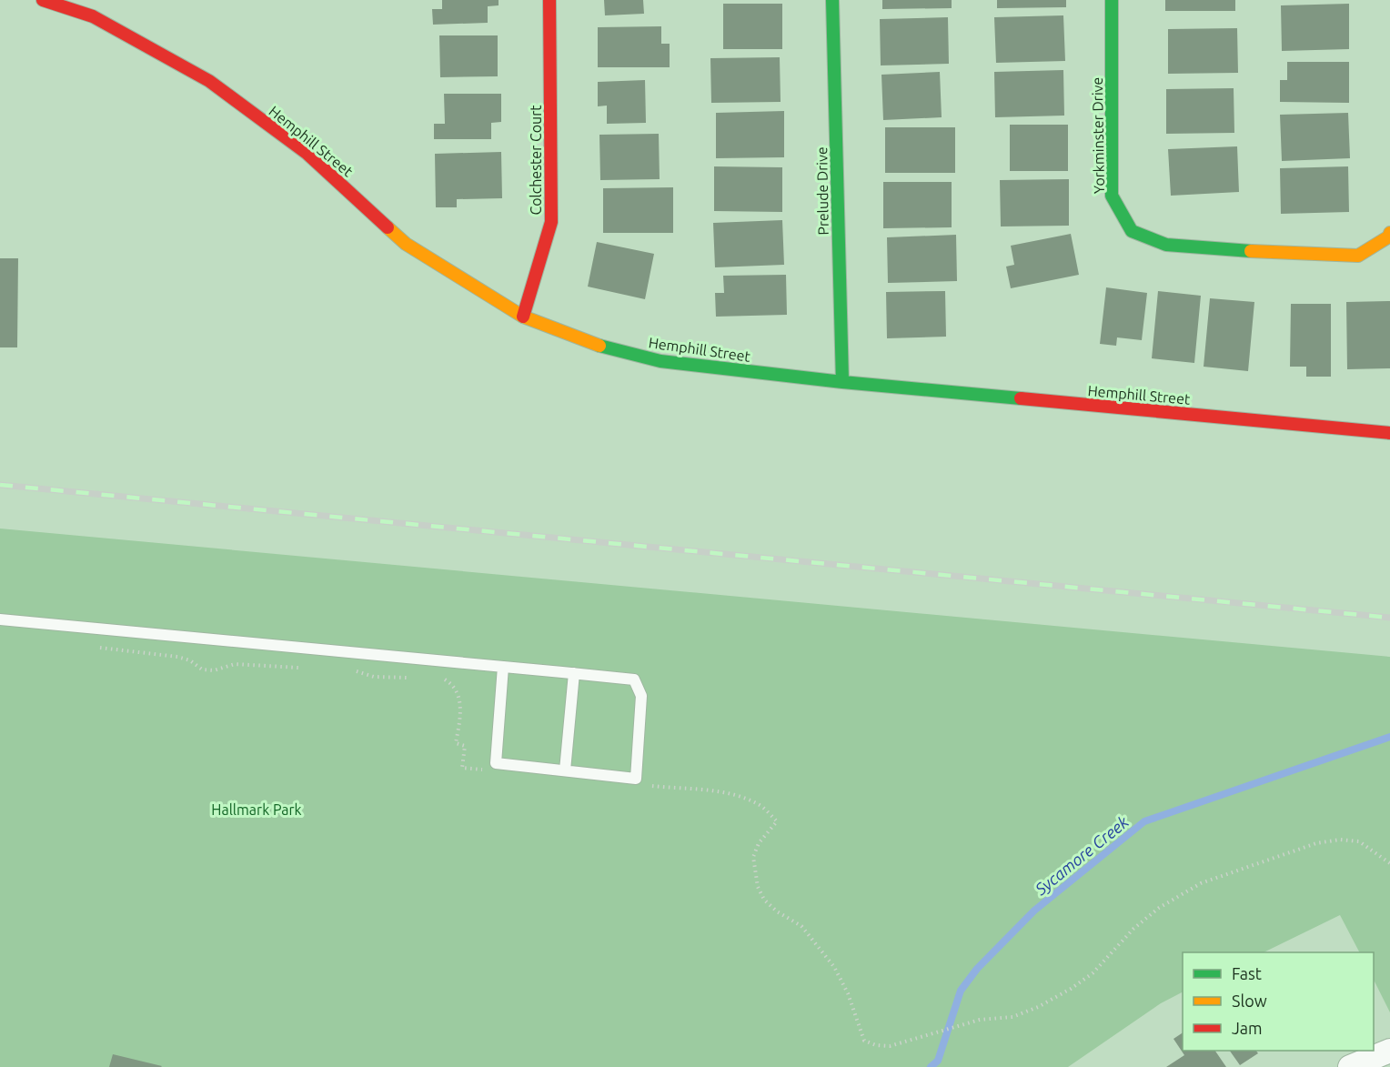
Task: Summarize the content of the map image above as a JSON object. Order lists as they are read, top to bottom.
{
  "streets": {
    "street": [
      "Yorkminster Drive",
      "Hemphill Street",
      "Colchester Court",
      "Prelude Drive"
    ]
  },
  "crossings": [
    ["Hemphill Street", "Colchester Court"],
    ["Hemphill Street", "Prelude Drive"]
  ],
  "water": ["Sycamore Creek"],
  "parks": ["Hallmark Park"],
  "legend": ["Fast", "Slow", "Jam"]
}
